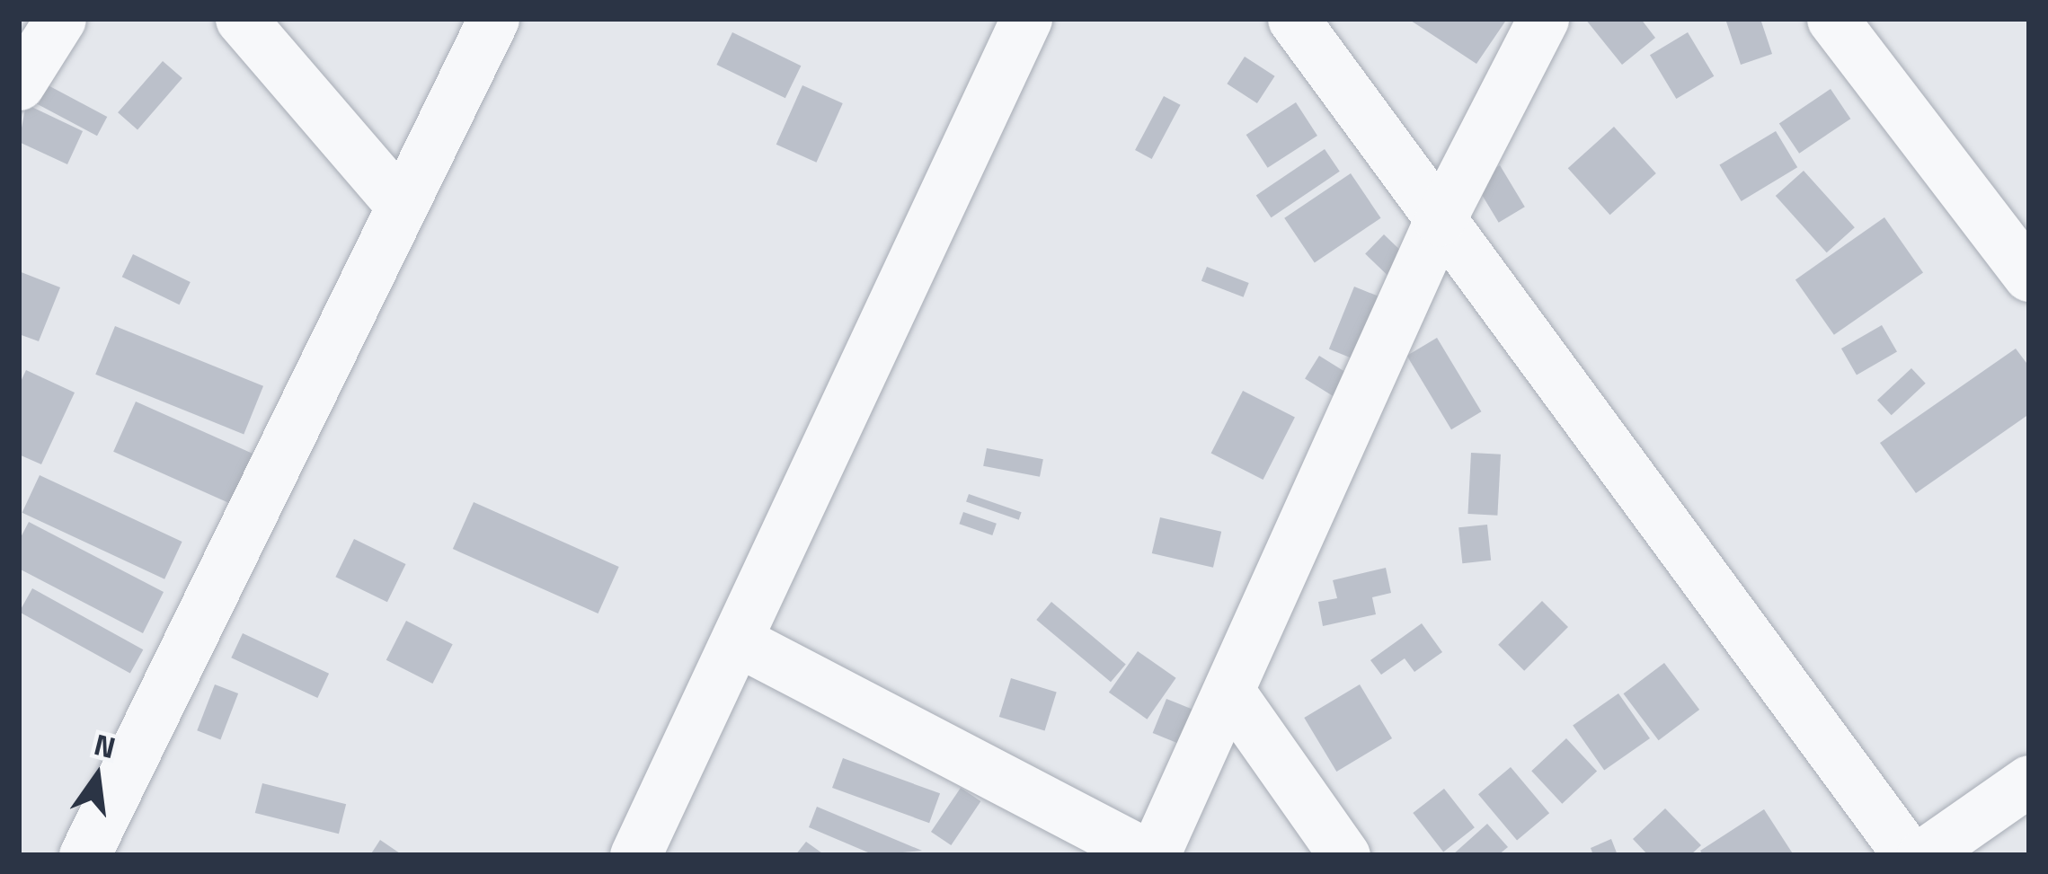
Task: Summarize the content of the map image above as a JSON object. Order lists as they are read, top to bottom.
{
  "north": "top"
}
